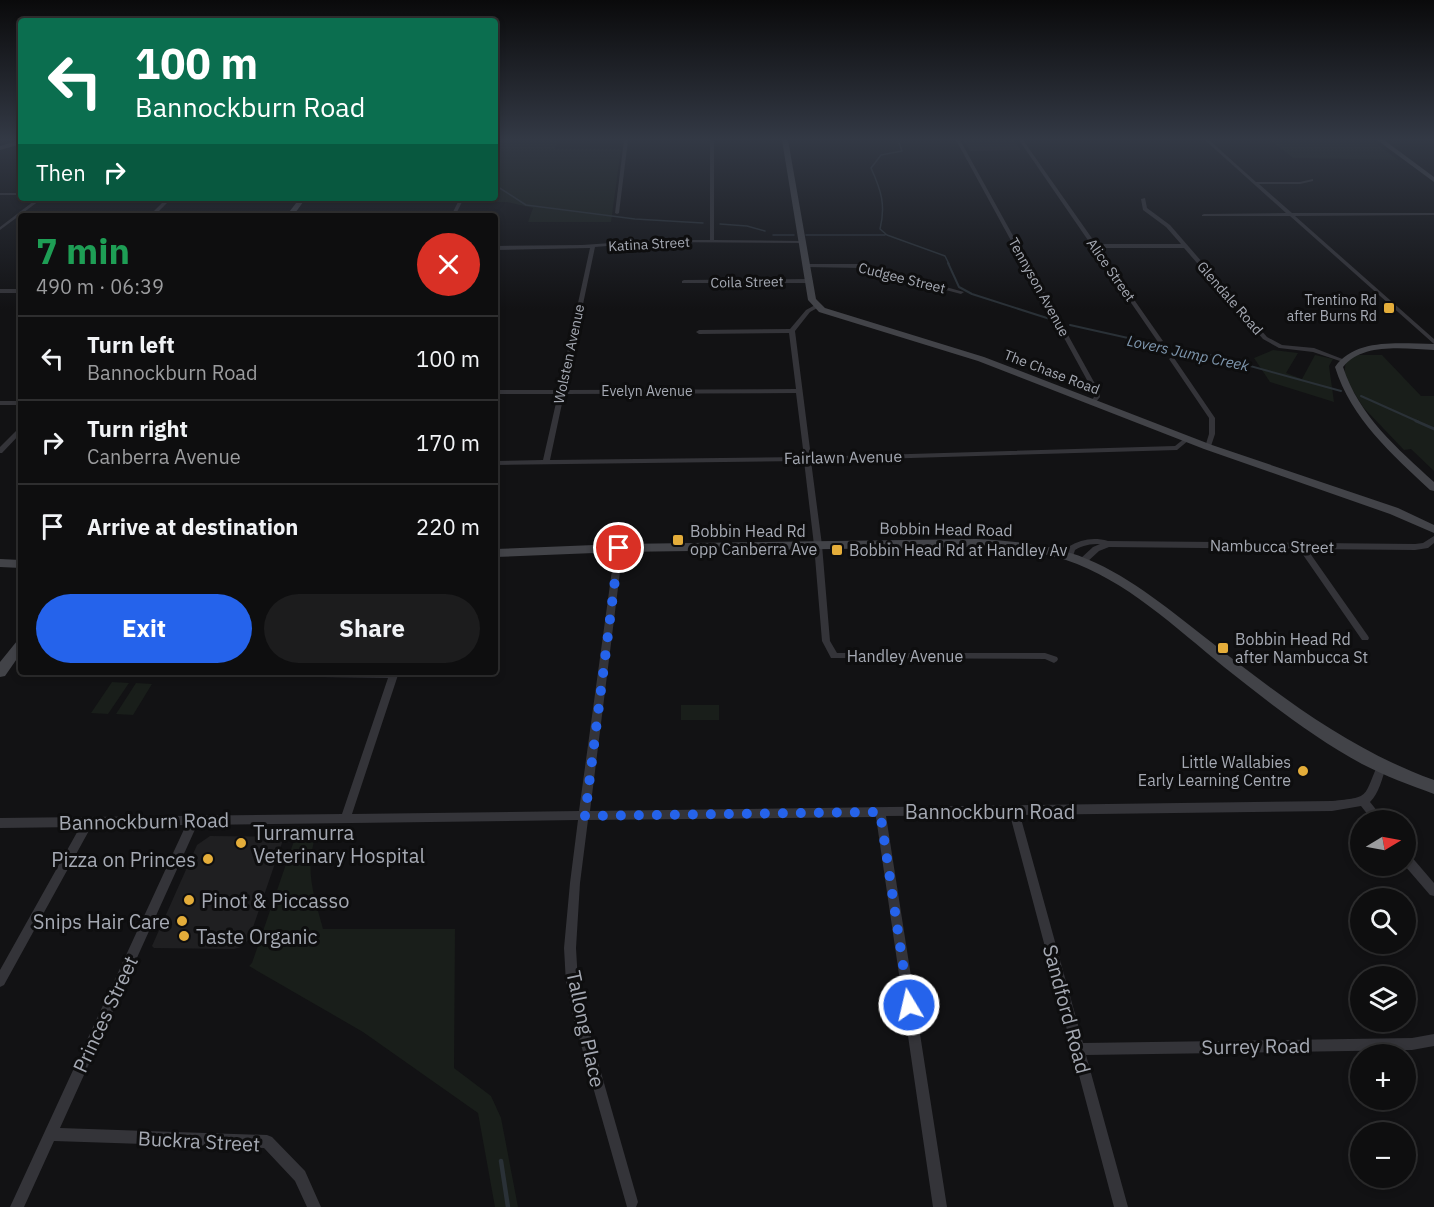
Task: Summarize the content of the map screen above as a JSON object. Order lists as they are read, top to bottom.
{
  "streets": {
    "main road": ["The Chase Road", "Bobbin Head Road"],
    "street": [
      "Katina Street",
      "Alice Street",
      "Cudgee Street",
      "Coila Street",
      "Tennyson Avenue",
      "Glendale Road",
      "Wolsten Avenue",
      "Evelyn Avenue",
      "Fairlawn Avenue",
      "Nambucca Street",
      "Handley Avenue",
      "Bannockburn Road",
      "Sandford Road",
      "Princes Street",
      "Tallong Place",
      "Surrey Road",
      "Buckra Street"
    ]
  },
  "crossings": [
    ["Katina Street", "Wolsten Avenue"],
    ["Tennyson Avenue", "The Chase Road"],
    ["Wolsten Avenue", "Evelyn Avenue"],
    ["Wolsten Avenue", "Fairlawn Avenue"],
    ["The Chase Road", "Fairlawn Avenue"],
    ["Bobbin Head Road", "Nambucca Street"],
    ["Bobbin Head Road", "Handley Avenue"],
    ["Bobbin Head Road", "Tallong Place"],
    ["Bannockburn Road", "Sandford Road"],
    ["Bannockburn Road", "Princes Street"],
    ["Bannockburn Road", "Tallong Place"],
    ["Sandford Road", "Surrey Road"],
    ["Princes Street", "Buckra Street"]
  ],
  "water": ["Lovers Jump Creek"],
  "places": {
    "transit": [
      "Trentino Rd after Burns Rd",
      "Bobbin Head Rd opp Canberra Ave",
      "Bobbin Head Rd at Handley Av",
      "Bobbin Head Rd after Nambucca St"
    ],
    "other": [
      "Little Wallabies Early Learning Centre",
      "Turramurra Veterinary Hospital",
      "Pizza on Princes",
      "Pinot & Piccasso",
      "Snips Hair Care",
      "Taste Organic"
    ]
  },
  "north": "right",
  "page": {
    "turn": ["100 m", "Bannockburn Road"],
    "then": "Then",
    "heading": ["7 min", "490 m · 06:39"],
    "list": [
      {
        "name": "Turn left",
        "note": "Bannockburn Road",
        "value": "100 m"
      },
      {
        "name": "Turn right",
        "note": "Canberra Avenue",
        "value": "170 m"
      },
      {
        "name": "Arrive at destination",
        "value": "220 m"
      }
    ],
    "buttons": ["Exit", "Share"],
    "map_buttons": ["+", "−"]
  }
}
